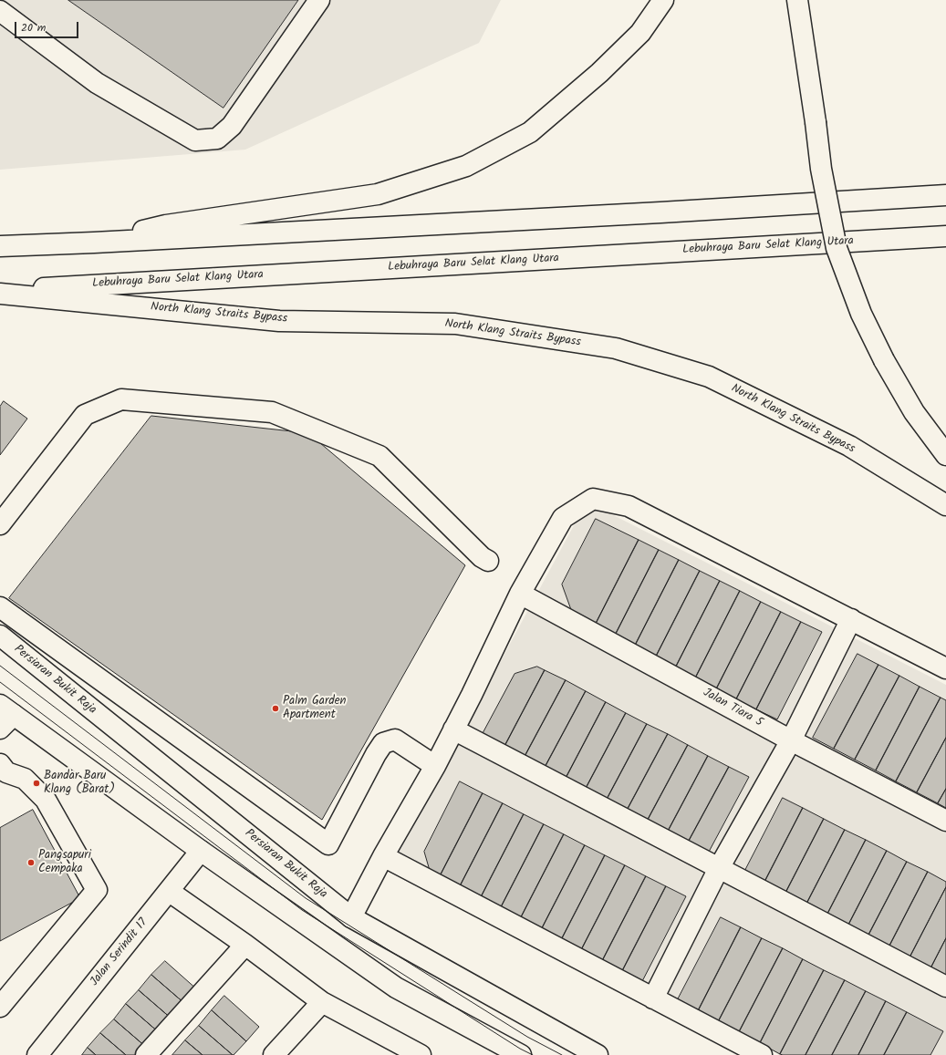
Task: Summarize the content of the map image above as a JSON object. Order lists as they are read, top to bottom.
{
  "streets": {
    "main road": [
      "Lebuhraya Baru Selat Klang Utara",
      "North Klang Straits Bypass",
      "Persiaran Bukit Raja",
      "Jalan Tiara 5",
      "Jalan Serindit 17"
    ]
  },
  "places": ["Palm Garden Apartment", "Bandar Baru Klang (Barat)", "Pangsapuri Cempaka"],
  "scale_bar": "20 m"
}
